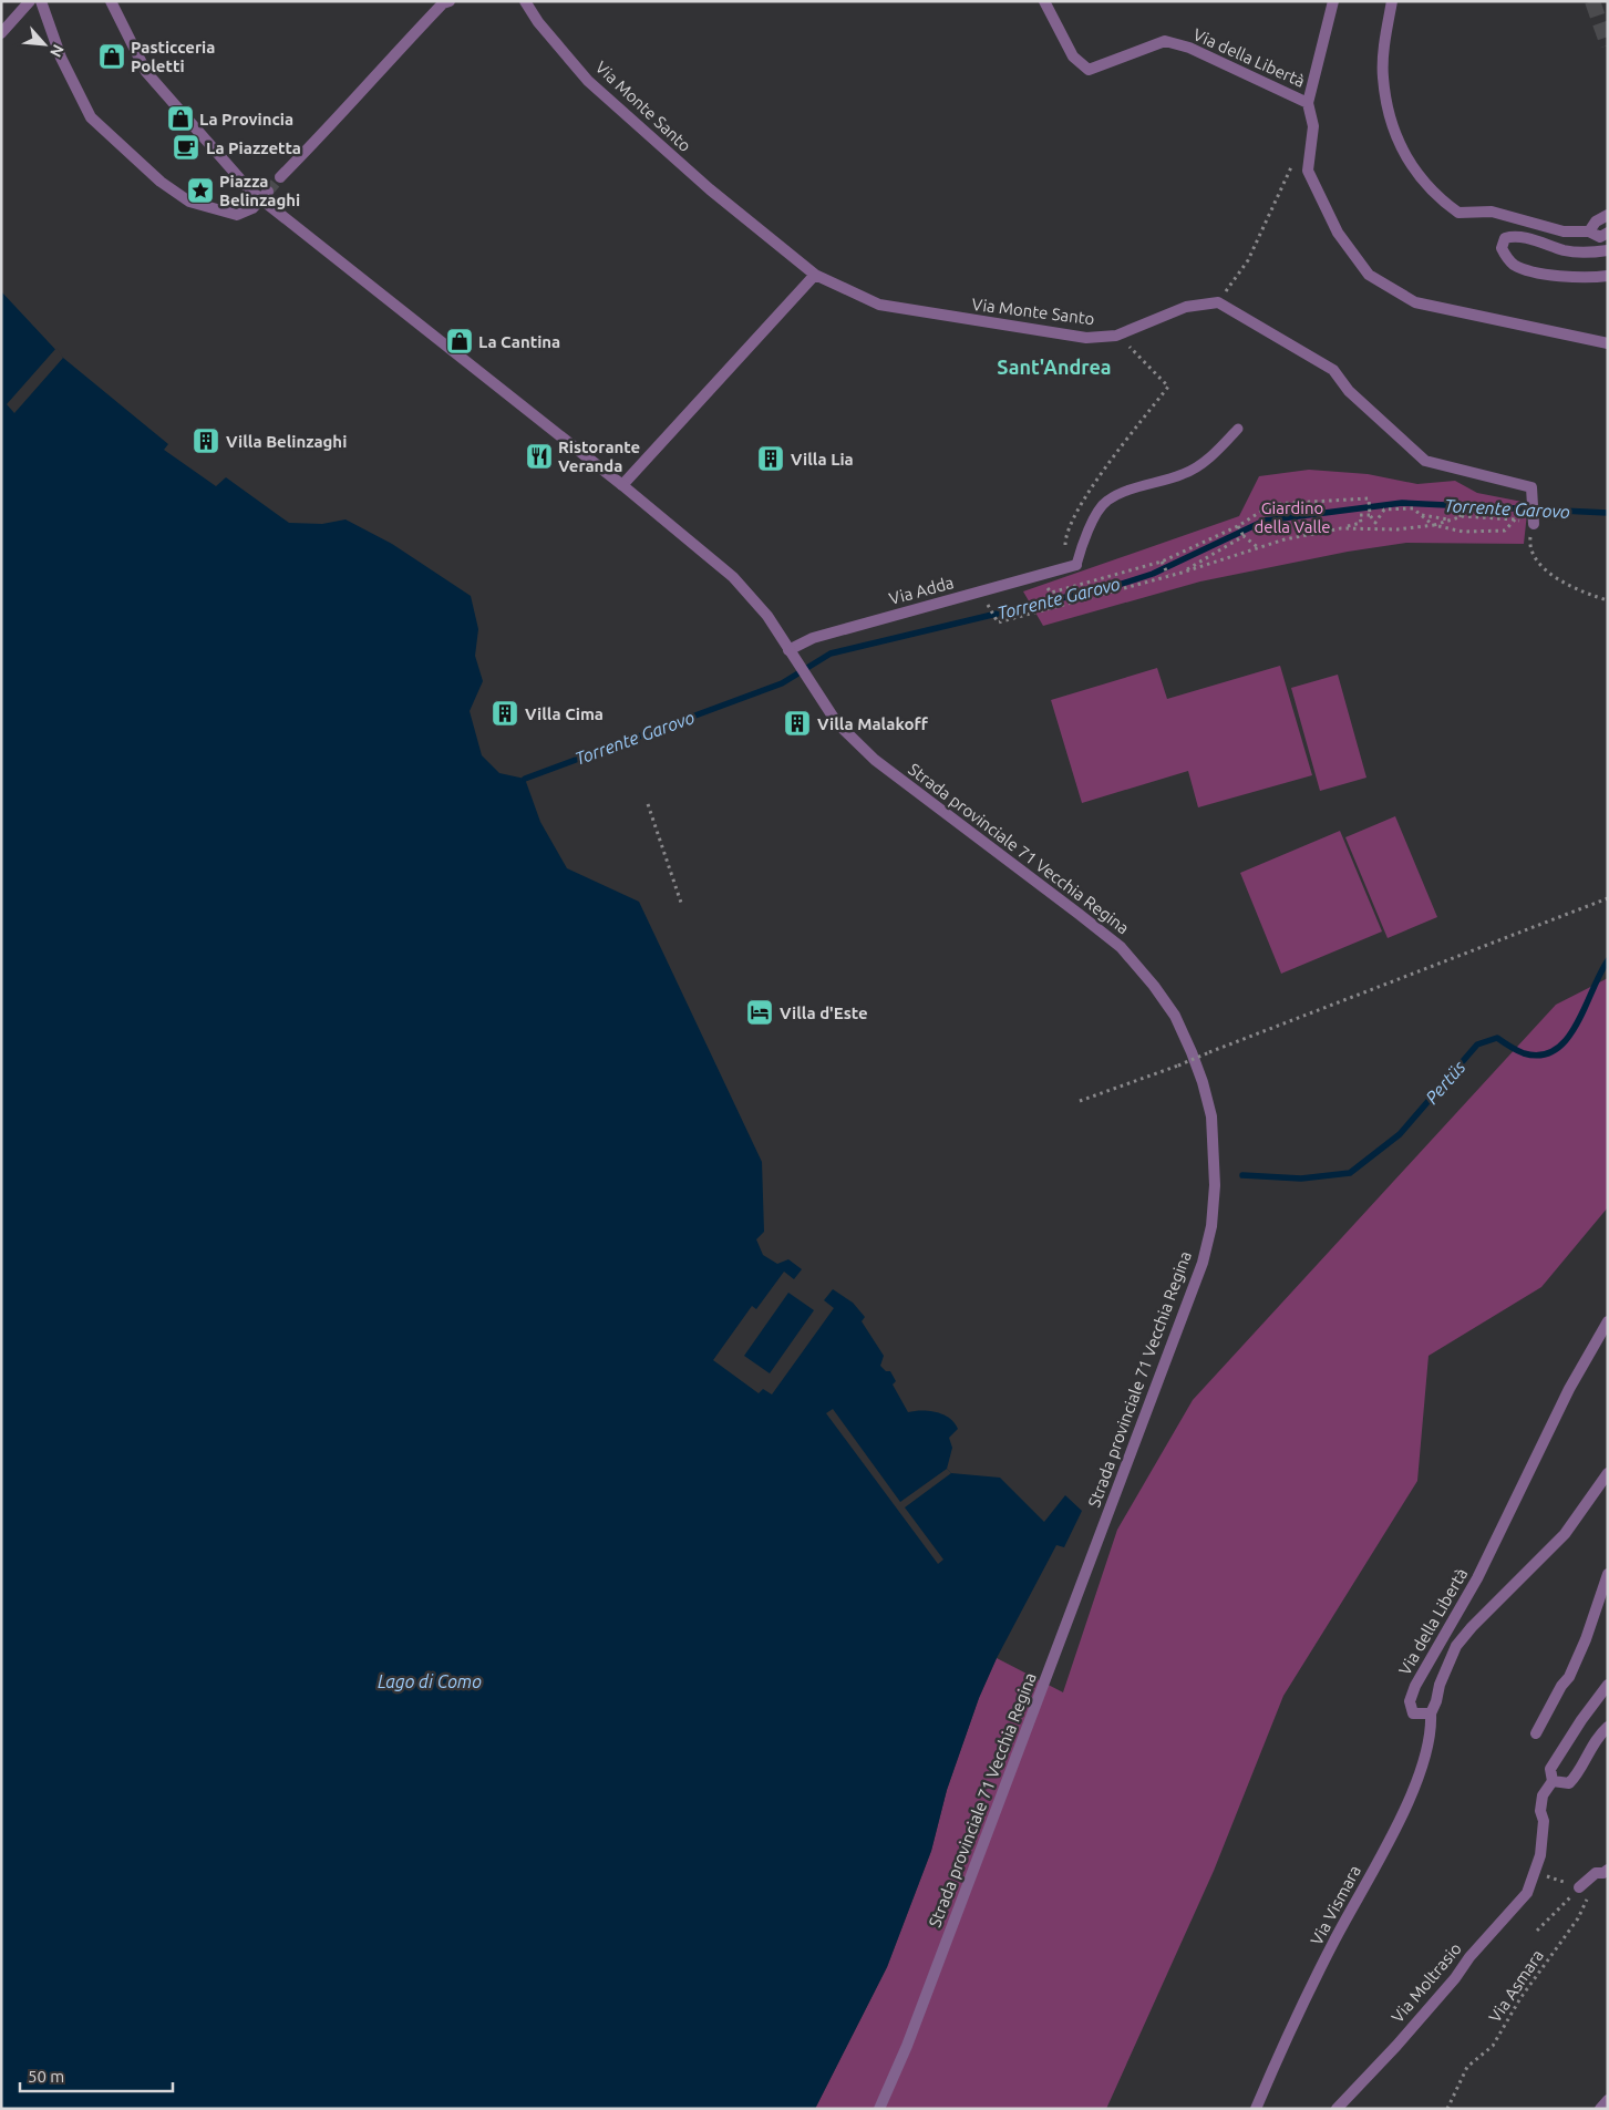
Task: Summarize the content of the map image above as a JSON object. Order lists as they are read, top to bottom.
{
  "streets": {
    "street": [
      "Via della Libertà",
      "Via Monte Santo",
      "Via Adda",
      "Strada provinciale 71 Vecchia Regina",
      "Via Vismara",
      "Via Moltrasio"
    ],
    "path": ["Via Asmara"]
  },
  "crossings": [
    ["Via della Libertà", "Via Vismara"],
    ["Via Adda", "Strada provinciale 71 Vecchia Regina"]
  ],
  "districts": ["Sant'Andrea"],
  "water": ["Torrente Garovo", "Pertüs", "Lago di Como"],
  "parks": ["Giardino della Valle"],
  "places": {
    "shop": ["Pasticceria Poletti", "La Provincia", "La Cantina"],
    "cafe": ["La Piazzetta"],
    "place": ["Piazza Belinzaghi"],
    "building": [
      "Villa Belinzaghi",
      "Villa Lia",
      "Villa Cima",
      "Villa Malakoff"
    ],
    "restaurant": ["Ristorante Veranda"],
    "hotel": ["Villa d'Este"]
  },
  "scale_bar": "50 m",
  "north": "bottom right"
}
